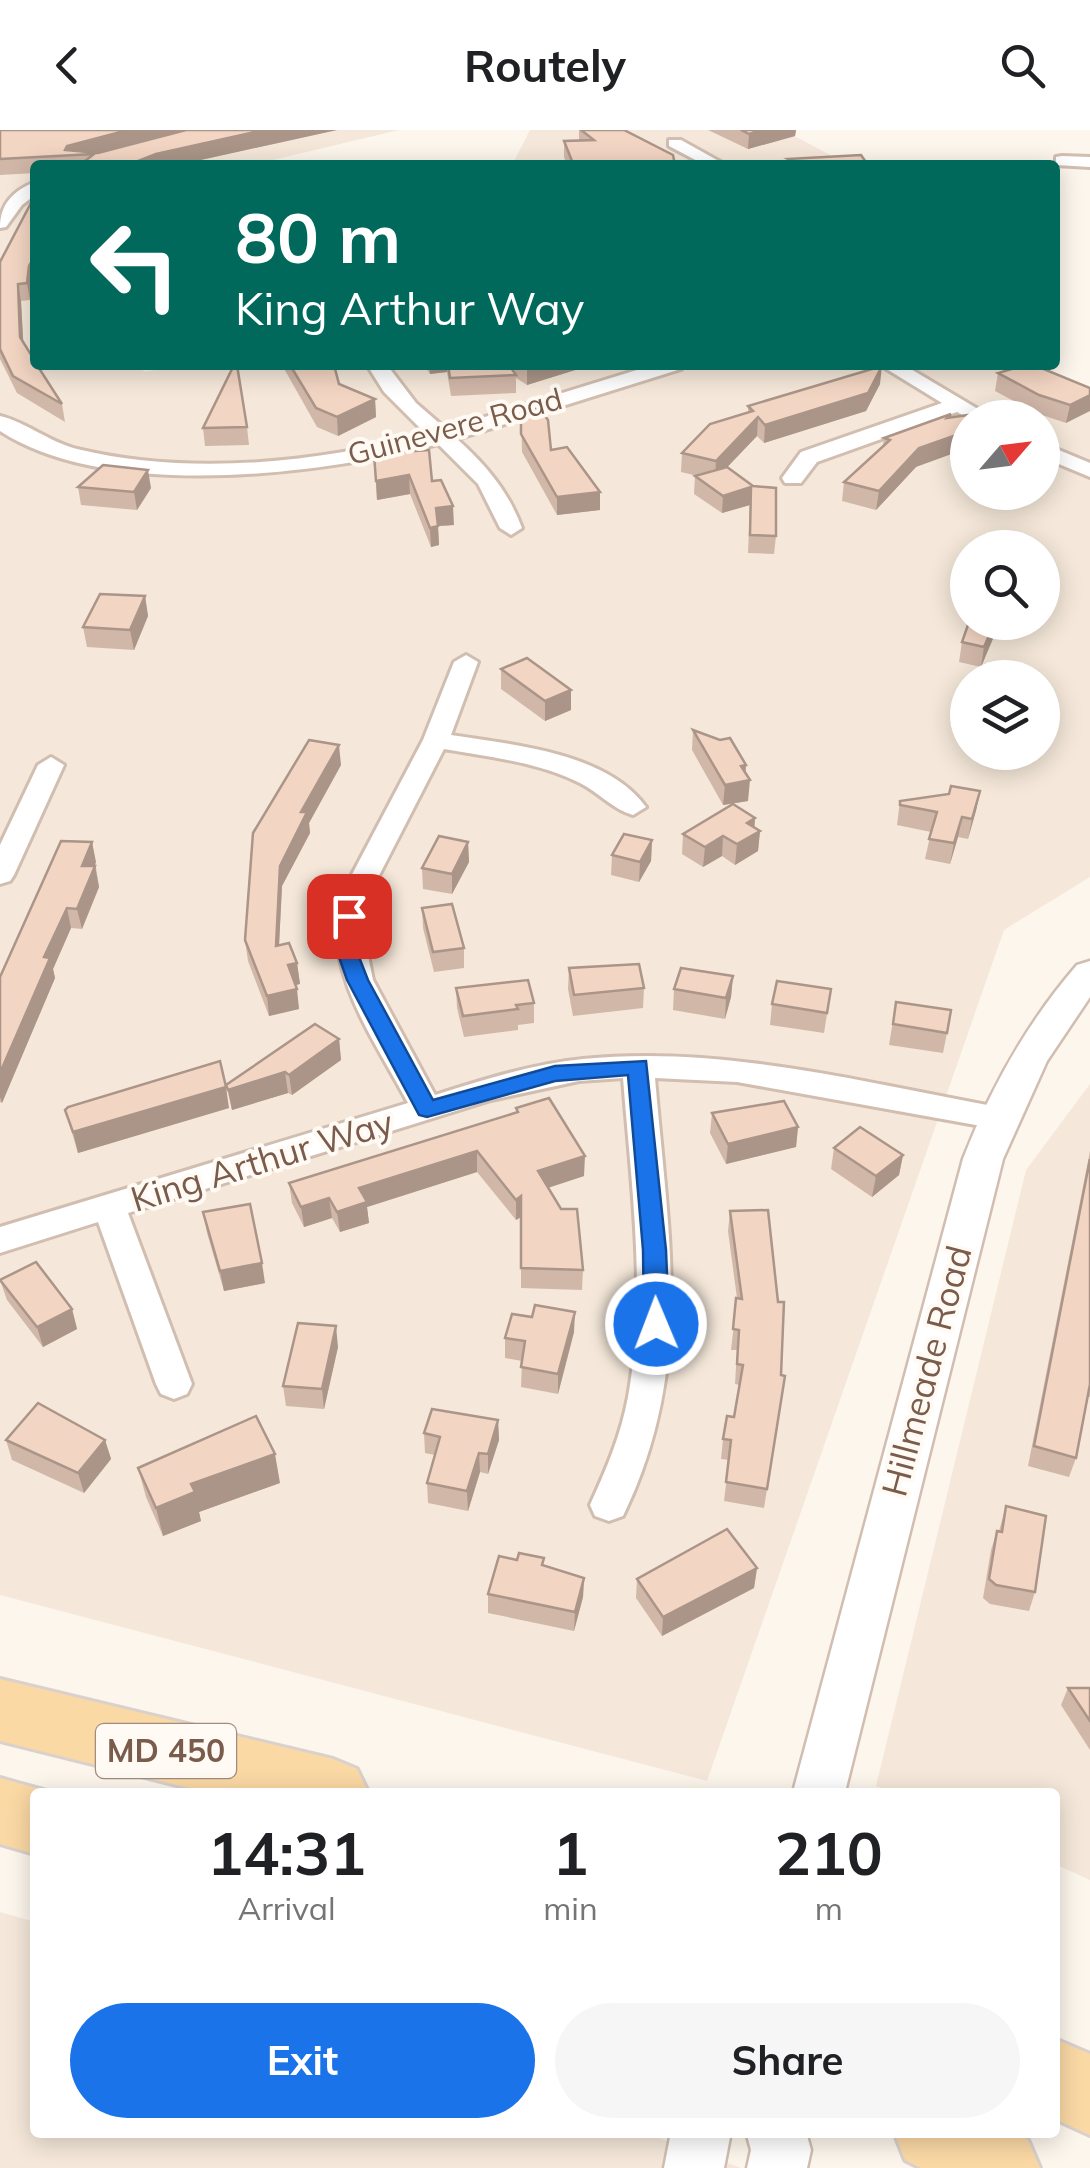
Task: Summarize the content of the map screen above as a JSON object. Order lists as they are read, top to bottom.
{
  "streets": {
    "main road": ["MD 450"],
    "street": ["Guinevere Road", "King Arthur Way", "Hillmeade Road"]
  },
  "crossings": [
    ["King Arthur Way", "Hillmeade Road"]
  ],
  "north": "top right",
  "page": {
    "header": "Routely",
    "turn": ["80 m", "King Arthur Way"],
    "eta": [
      "14:31",
      "Arrival",
      "1",
      "min",
      "210",
      "m"
    ],
    "buttons": ["Exit", "Share"]
  }
}
